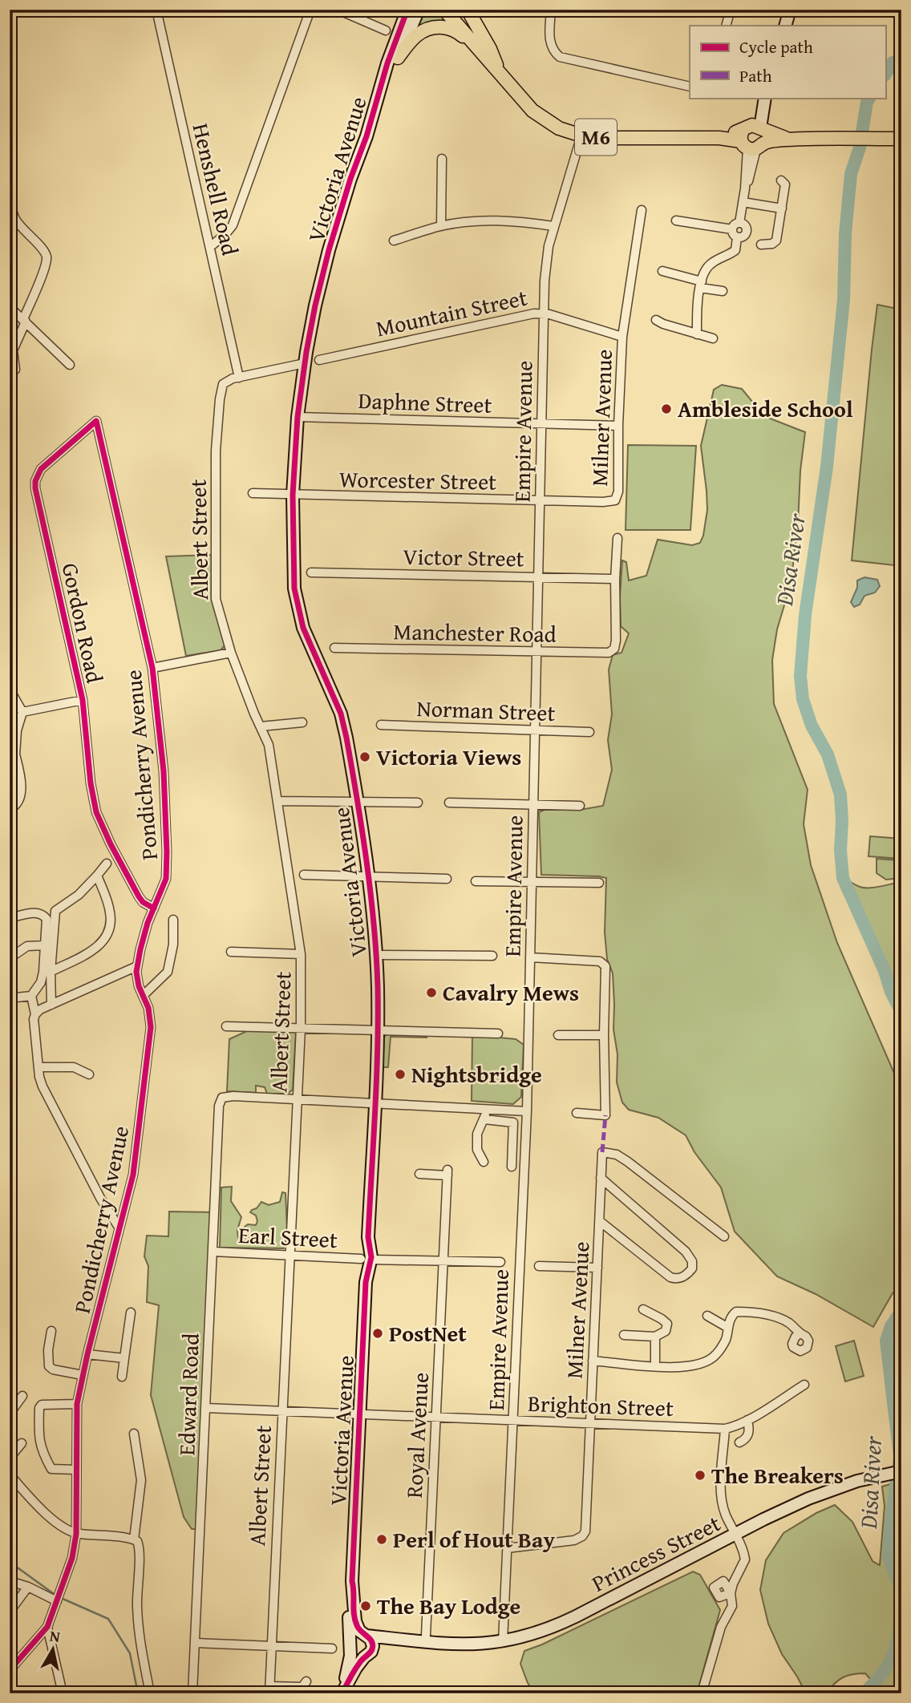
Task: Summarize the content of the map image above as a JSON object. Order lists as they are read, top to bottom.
{
  "streets": {
    "main road": ["M6"],
    "street": [
      "Victoria Avenue",
      "Henshell Road",
      "Mountain Street",
      "Daphne Street",
      "Milner Avenue",
      "Empire Avenue",
      "Worcester Street",
      "Albert Street",
      "Victor Street",
      "Gordon Road",
      "Manchester Road",
      "Norman Street",
      "Pondicherry Avenue",
      "Earl Street",
      "Edward Road",
      "Brighton Street",
      "Royal Avenue",
      "Princess Street"
    ]
  },
  "crossings": [
    ["M6", "Empire Avenue"],
    ["Victoria Avenue", "Daphne Street"],
    ["Victoria Avenue", "Worcester Street"],
    ["Victoria Avenue", "Earl Street"],
    ["Victoria Avenue", "Brighton Street"],
    ["Victoria Avenue", "Princess Street"],
    ["Henshell Road", "Albert Street"],
    ["Mountain Street", "Milner Avenue"],
    ["Mountain Street", "Empire Avenue"],
    ["Daphne Street", "Milner Avenue"],
    ["Daphne Street", "Empire Avenue"],
    ["Milner Avenue", "Empire Avenue"],
    ["Milner Avenue", "Worcester Street"],
    ["Milner Avenue", "Brighton Street"],
    ["Empire Avenue", "Worcester Street"],
    ["Empire Avenue", "Victor Street"],
    ["Empire Avenue", "Manchester Road"],
    ["Empire Avenue", "Norman Street"],
    ["Empire Avenue", "Brighton Street"],
    ["Empire Avenue", "Princess Street"],
    ["Albert Street", "Earl Street"],
    ["Albert Street", "Edward Road"],
    ["Albert Street", "Brighton Street"],
    ["Victor Street", "Manchester Road"],
    ["Gordon Road", "Pondicherry Avenue"],
    ["Earl Street", "Edward Road"],
    ["Earl Street", "Royal Avenue"],
    ["Edward Road", "Brighton Street"],
    ["Brighton Street", "Royal Avenue"],
    ["Royal Avenue", "Princess Street"]
  ],
  "water": ["Disa River"],
  "places": [
    "Ambleside School",
    "Victoria Views",
    "Cavalry Mews",
    "Nightsbridge",
    "PostNet",
    "The Breakers",
    "Perl of Hout Bay",
    "The Bay Lodge"
  ],
  "legend": ["Cycle path", "Path"],
  "north": "top"
}
